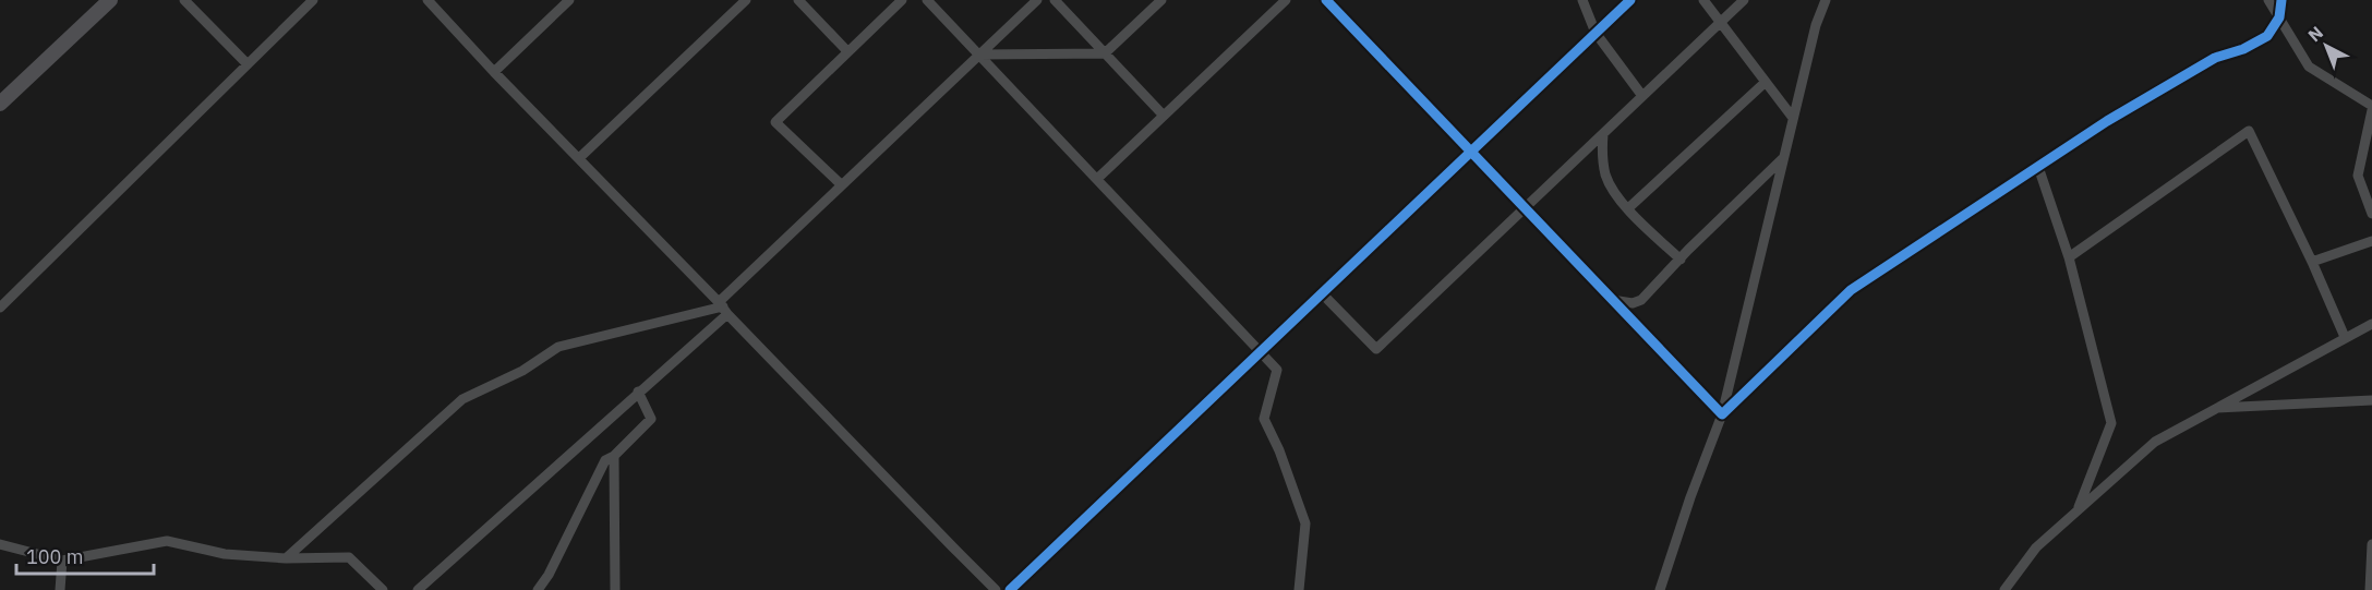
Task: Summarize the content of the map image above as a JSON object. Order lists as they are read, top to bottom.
{
  "scale_bar": "100 m",
  "north": "top left"
}
